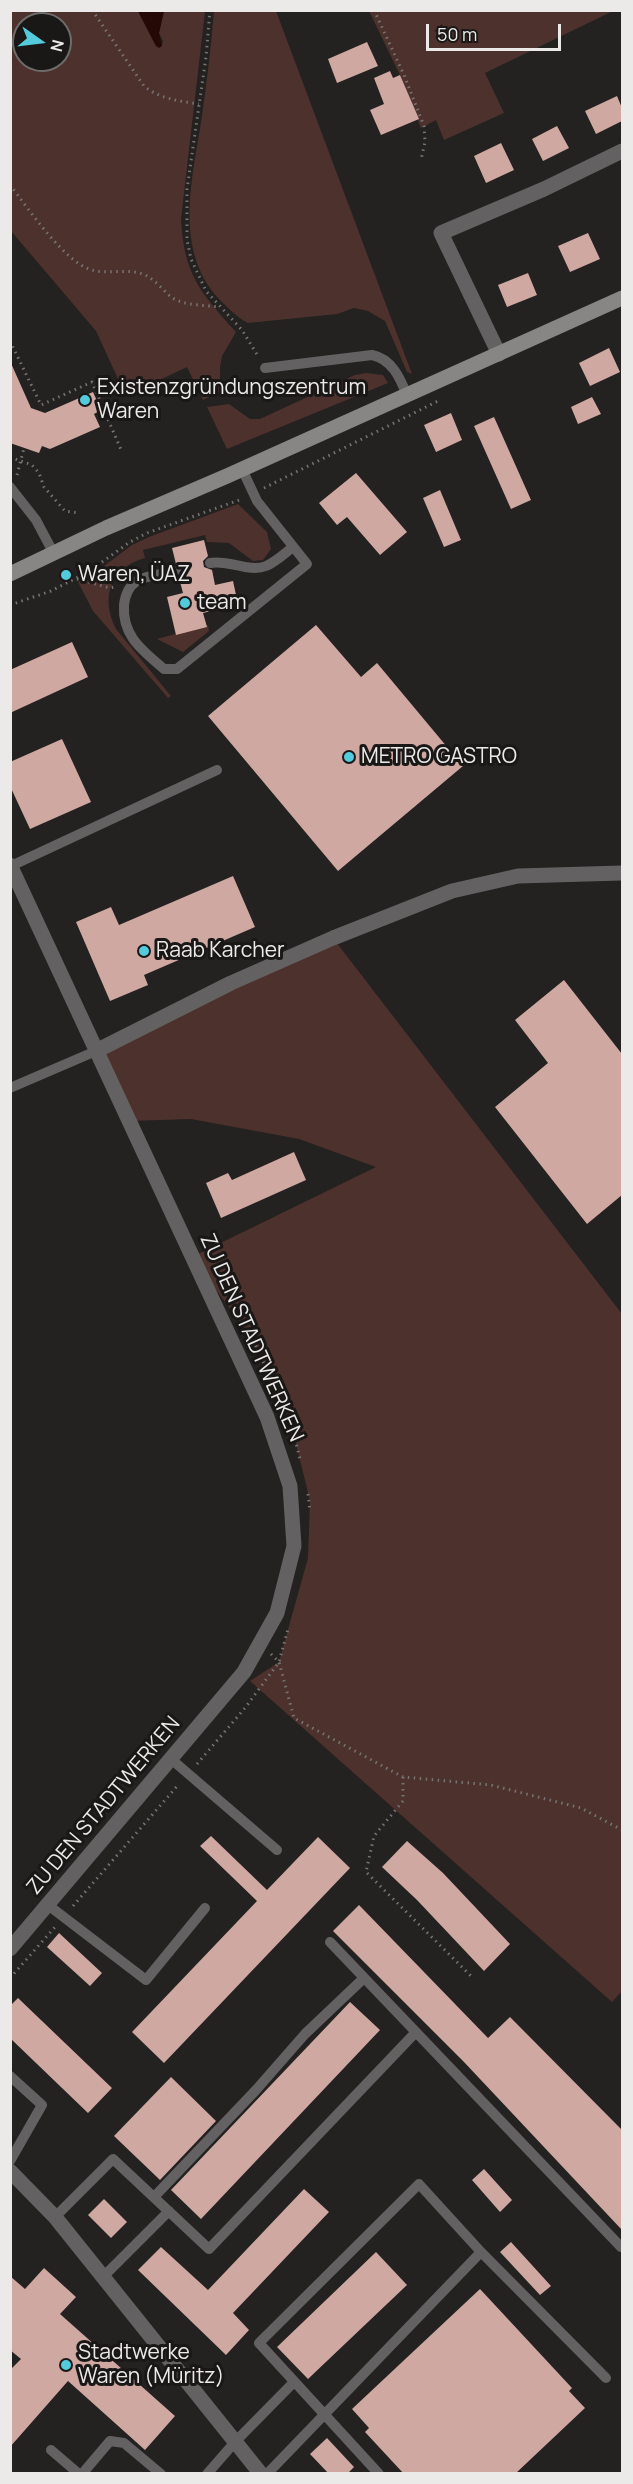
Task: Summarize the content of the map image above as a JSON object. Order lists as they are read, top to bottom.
{
  "streets": {
    "street": ["ZU DEN STADTWERKEN"]
  },
  "places": [
    "Existenzgründungszentrum Waren",
    "Waren, ÜAZ",
    "team",
    "METRO GASTRO",
    "Raab Karcher",
    "Stadtwerke Waren (Müritz)"
  ],
  "scale_bar": "50 m",
  "north": "right"
}
